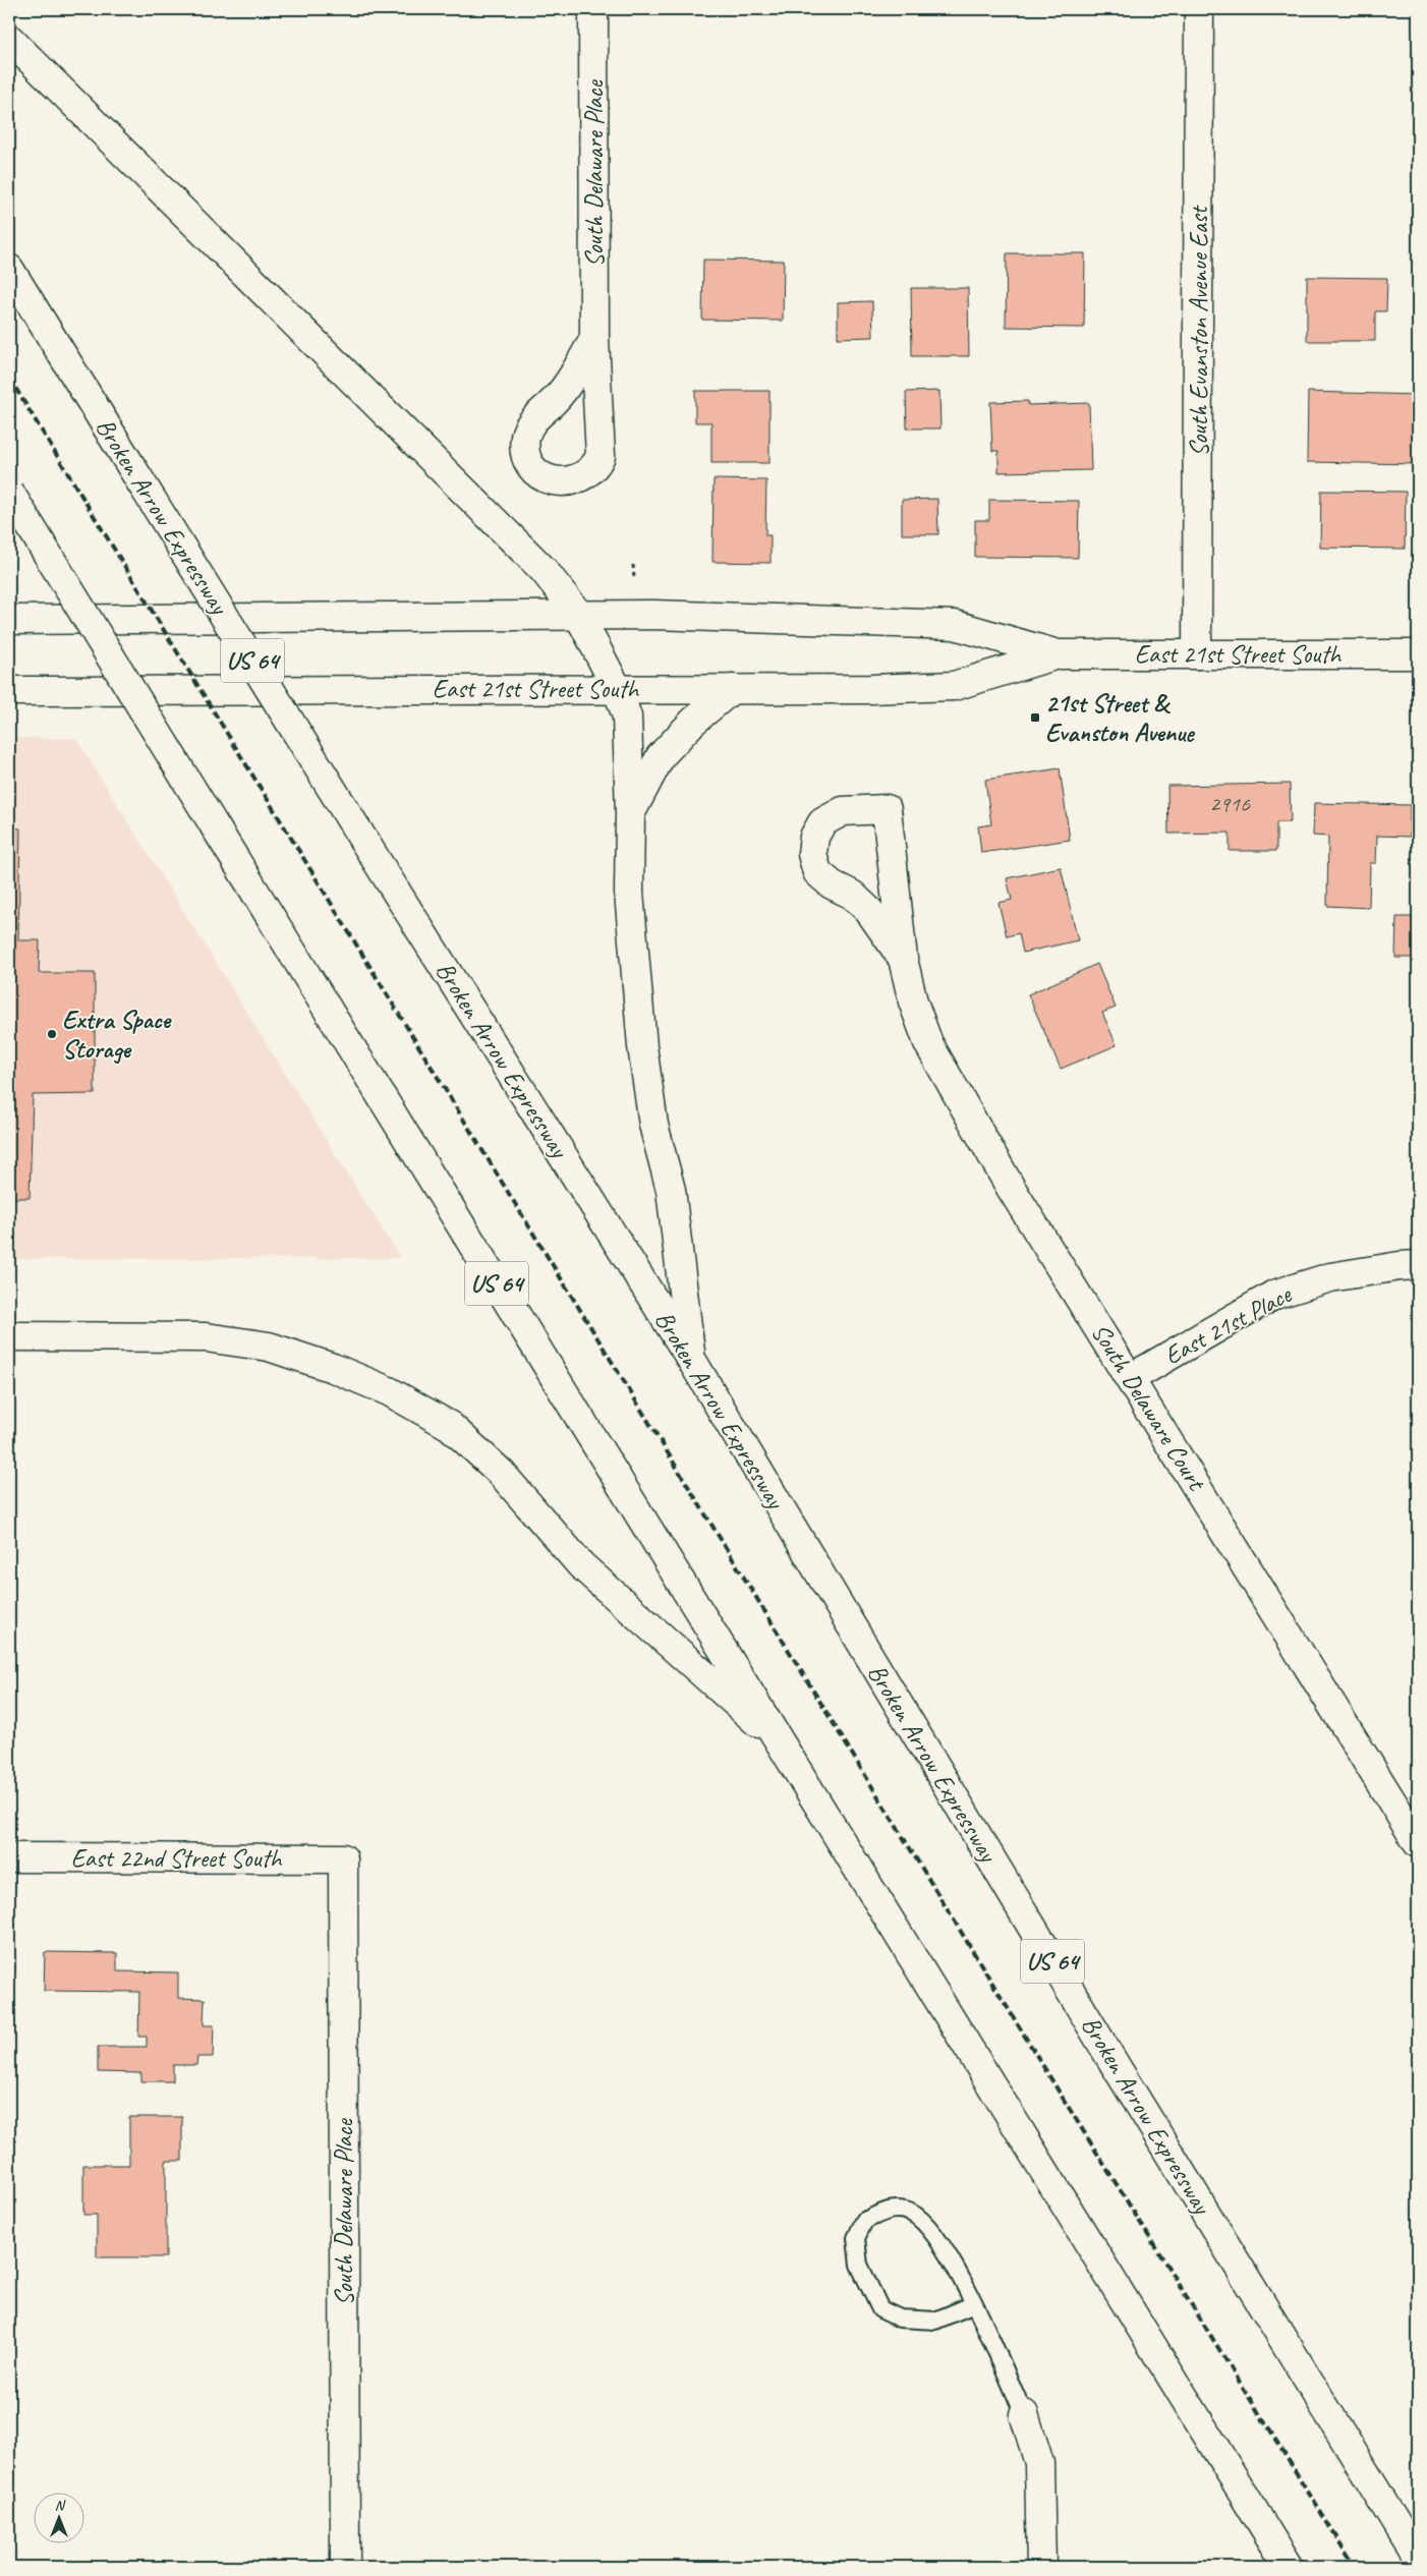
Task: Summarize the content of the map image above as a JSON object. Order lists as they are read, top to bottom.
{
  "streets": {
    "main road": [
      "South Delaware Place",
      "South Evanston Avenue East",
      "Broken Arrow Expressway",
      "East 21st Street South",
      "US 64",
      "East 21st Place",
      "South Delaware Court",
      "East 22nd Street South"
    ]
  },
  "crossings": [
    ["South Delaware Place", "East 22nd Street South"],
    ["South Evanston Avenue East", "East 21st Street South"],
    ["East 21st Place", "South Delaware Court"]
  ],
  "places": {
    "transit": ["21st Street & Evanston Avenue"],
    "other": ["Extra Space Storage"]
  },
  "house_numbers": ["2916"],
  "north": "top"
}
